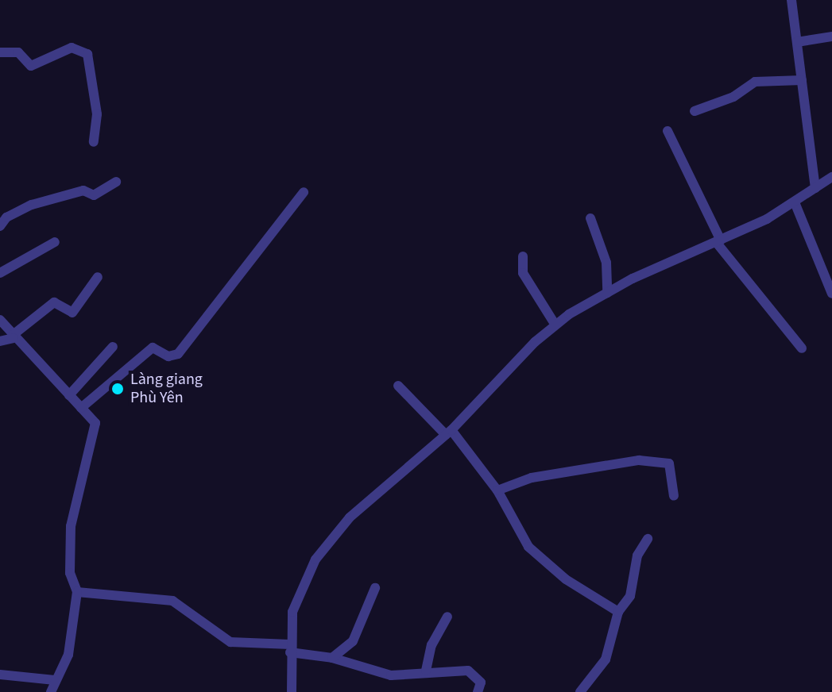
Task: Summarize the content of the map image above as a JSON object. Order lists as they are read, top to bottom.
{
  "places": ["Làng giang Phù Yên"]
}
